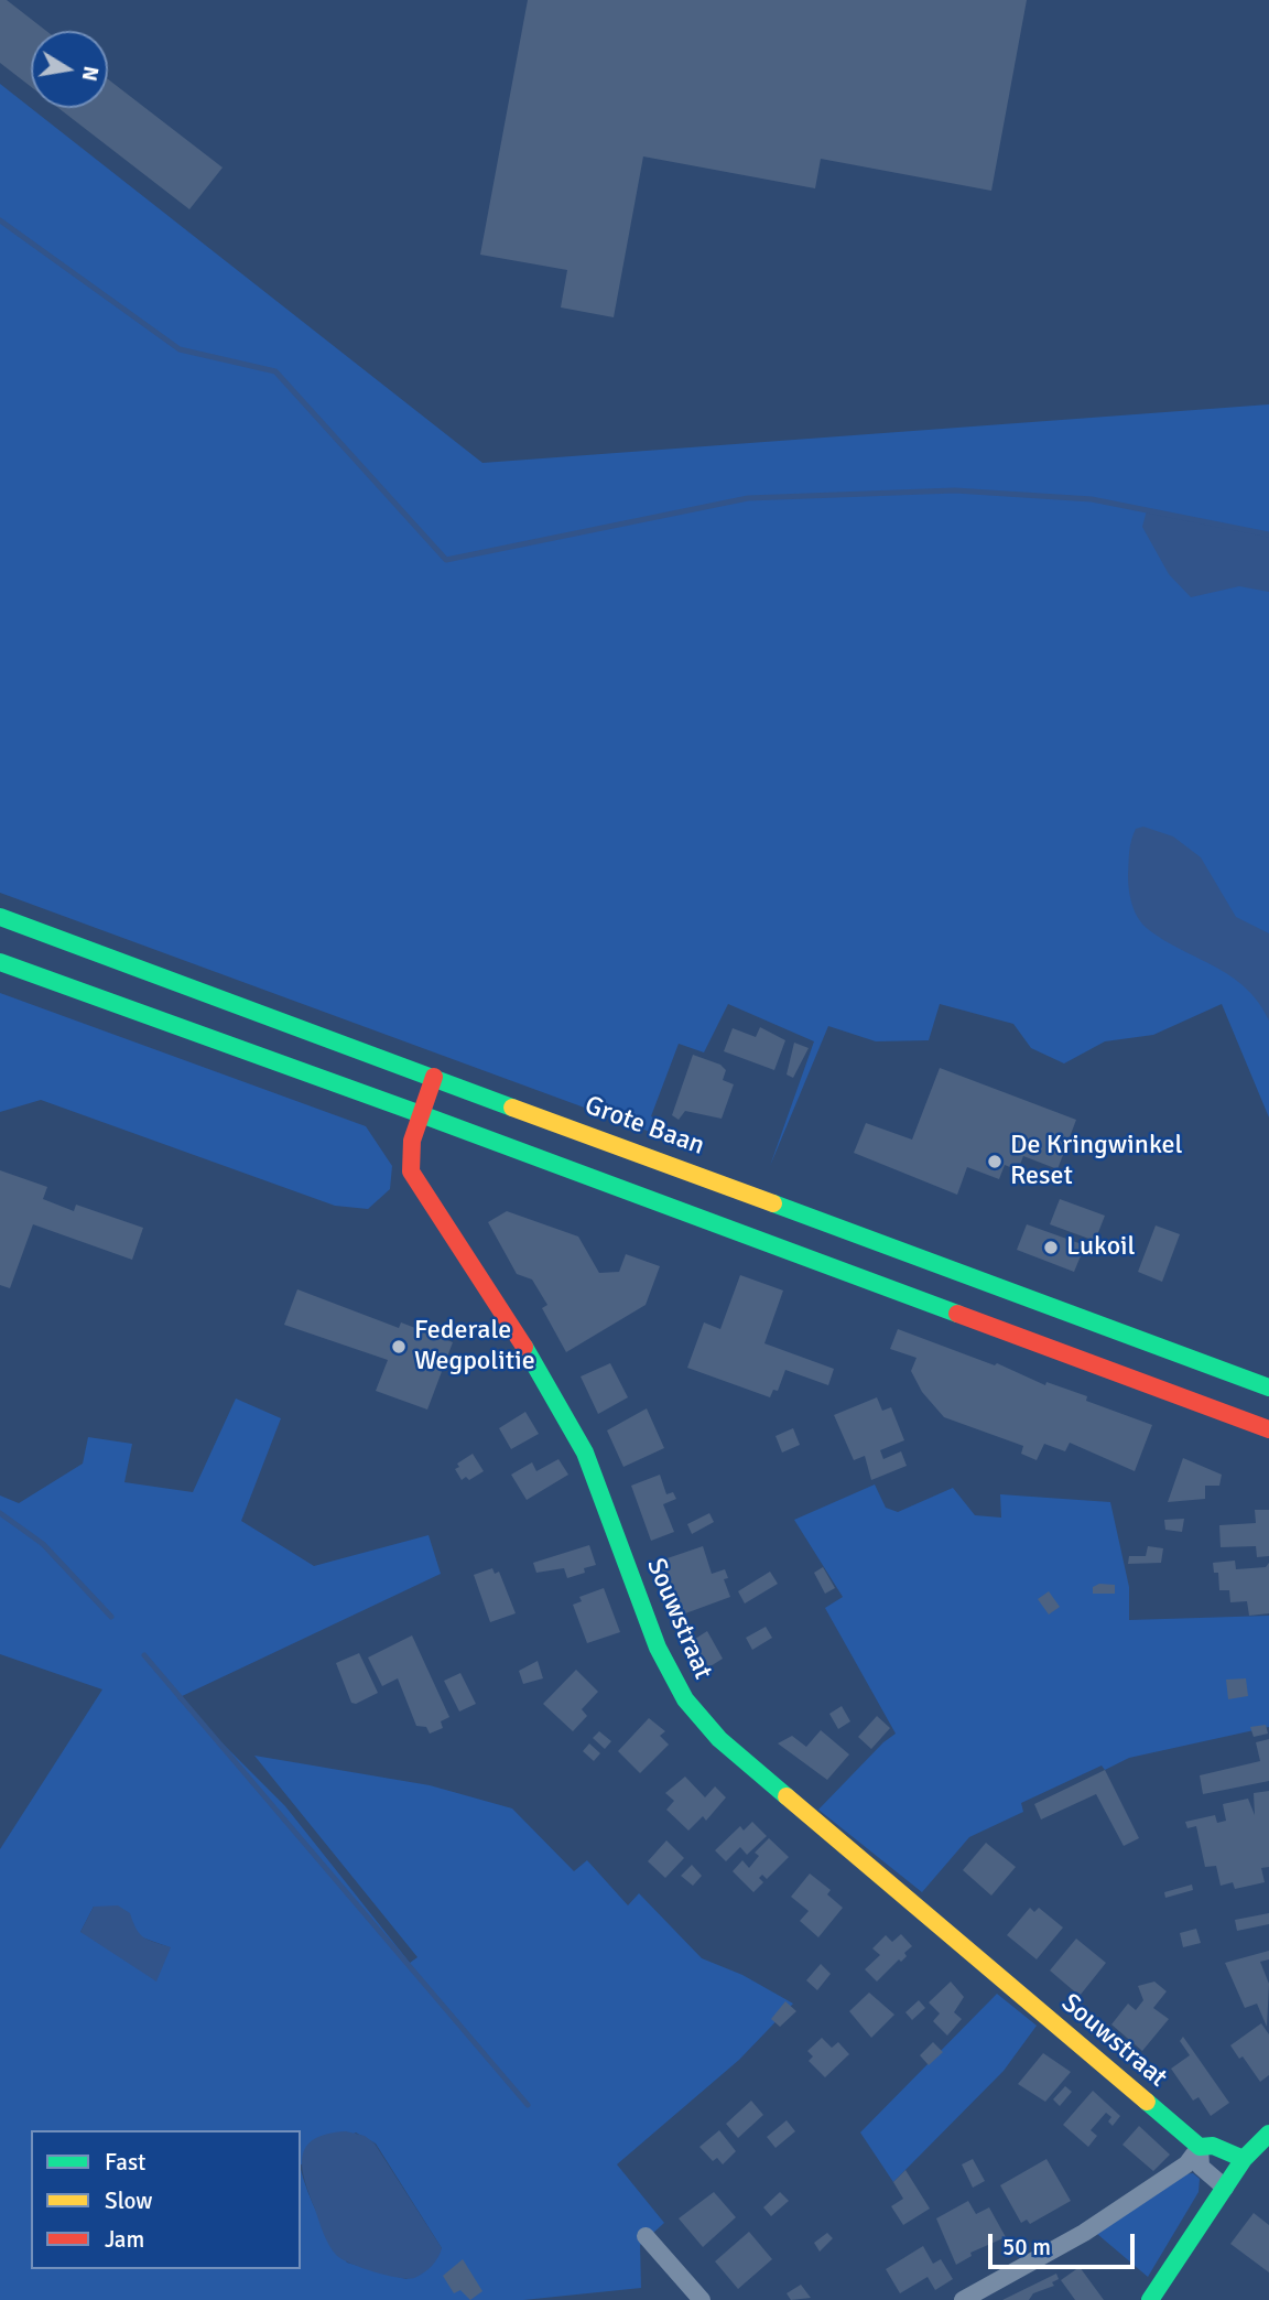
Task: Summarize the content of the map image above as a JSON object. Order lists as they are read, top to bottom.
{
  "streets": {
    "main road": ["Grote Baan", "Souwstraat"]
  },
  "crossings": [
    ["Grote Baan", "Souwstraat"]
  ],
  "places": ["De Kringwinkel Reset", "Lukoil", "Federale Wegpolitie"],
  "legend": ["Fast", "Slow", "Jam"],
  "scale_bar": "50 m",
  "north": "right"
}
